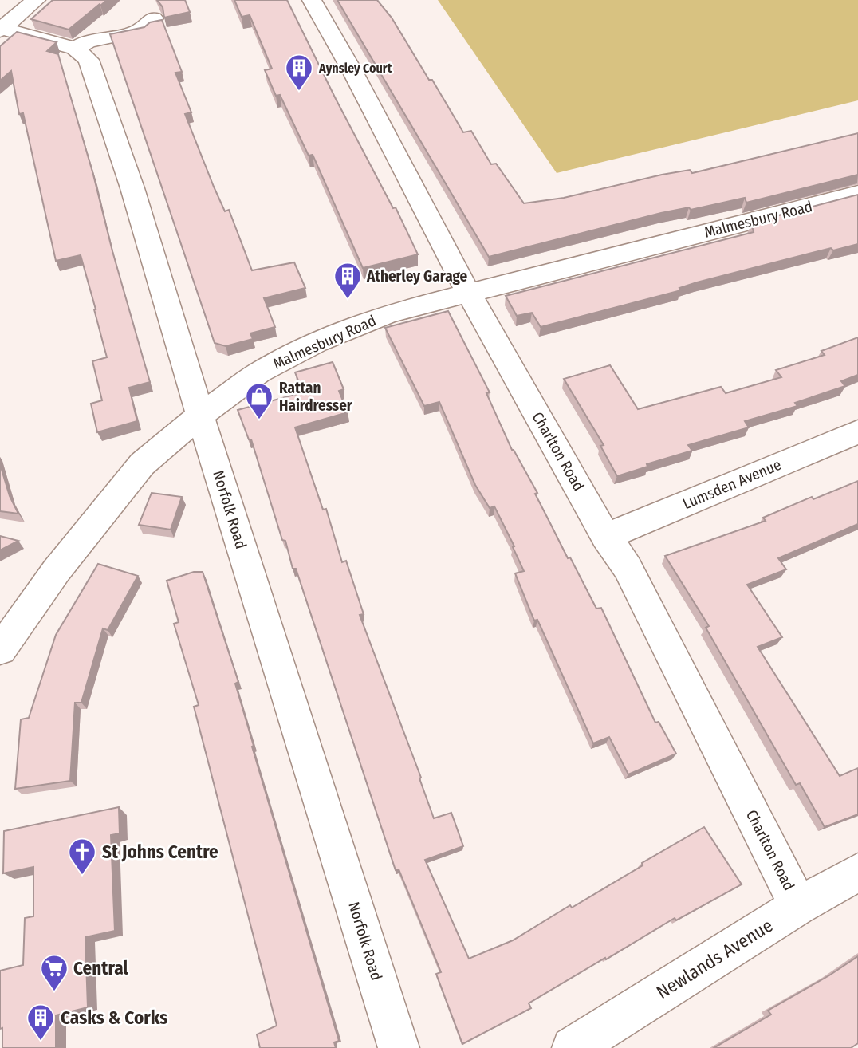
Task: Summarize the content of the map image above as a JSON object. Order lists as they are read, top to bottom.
{
  "streets": {
    "street": [
      "Malmesbury Road",
      "Charlton Road",
      "Lumsden Avenue",
      "Norfolk Road",
      "Newlands Avenue"
    ]
  },
  "crossings": [
    ["Malmesbury Road", "Charlton Road"],
    ["Malmesbury Road", "Norfolk Road"],
    ["Charlton Road", "Lumsden Avenue"],
    ["Charlton Road", "Newlands Avenue"]
  ],
  "places": {
    "building": ["Aynsley Court", "Atherley Garage", "Casks & Corks"],
    "shop": ["Rattan Hairdresser"],
    "church": ["St Johns Centre"],
    "supermarket": ["Central"]
  }
}
